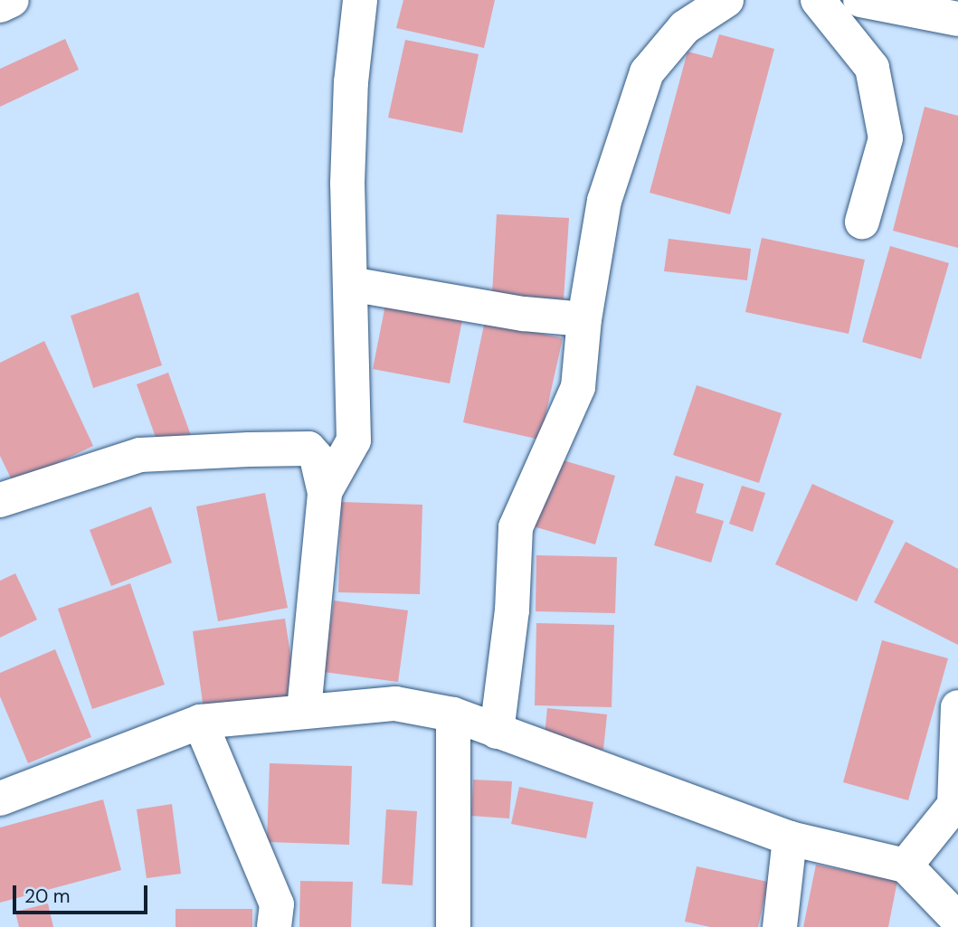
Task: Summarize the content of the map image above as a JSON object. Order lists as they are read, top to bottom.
{
  "scale_bar": "20 m"
}
